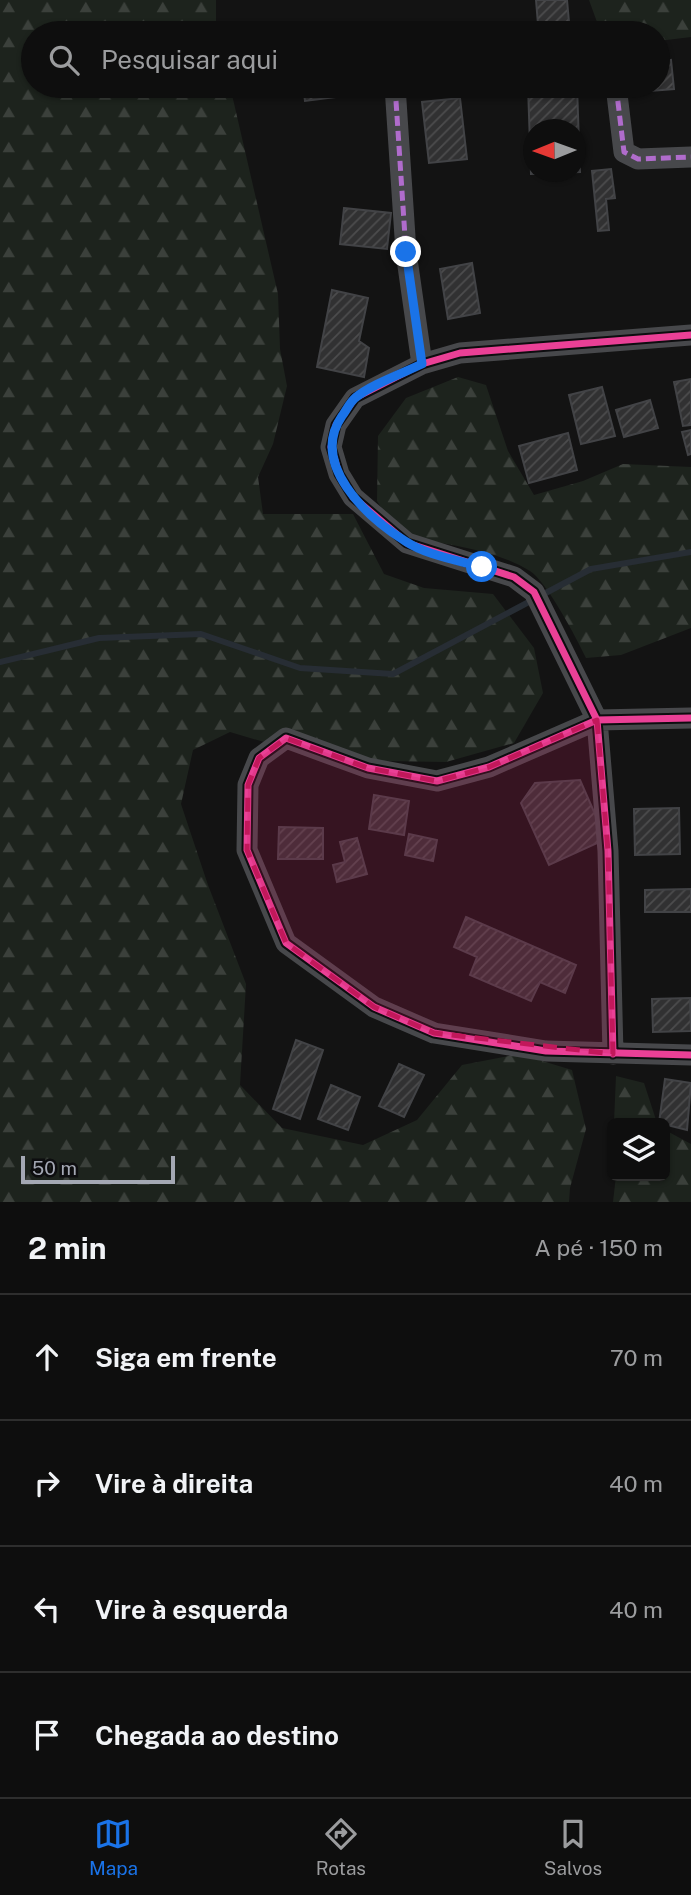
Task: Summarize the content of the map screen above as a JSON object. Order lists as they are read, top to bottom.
{
  "scale_bar": "50 m",
  "north": "left",
  "page": {
    "search": "Pesquisar aqui",
    "scale": "50 m",
    "heading": ["2 min", "A pé · 150 m"],
    "list": [
      ["Siga em frente", "70 m"],
      ["Vire à direita", "40 m"],
      ["Vire à esquerda", "40 m"],
      "Chegada ao destino"
    ],
    "nav": ["Mapa", "Rotas", "Salvos"]
  }
}
